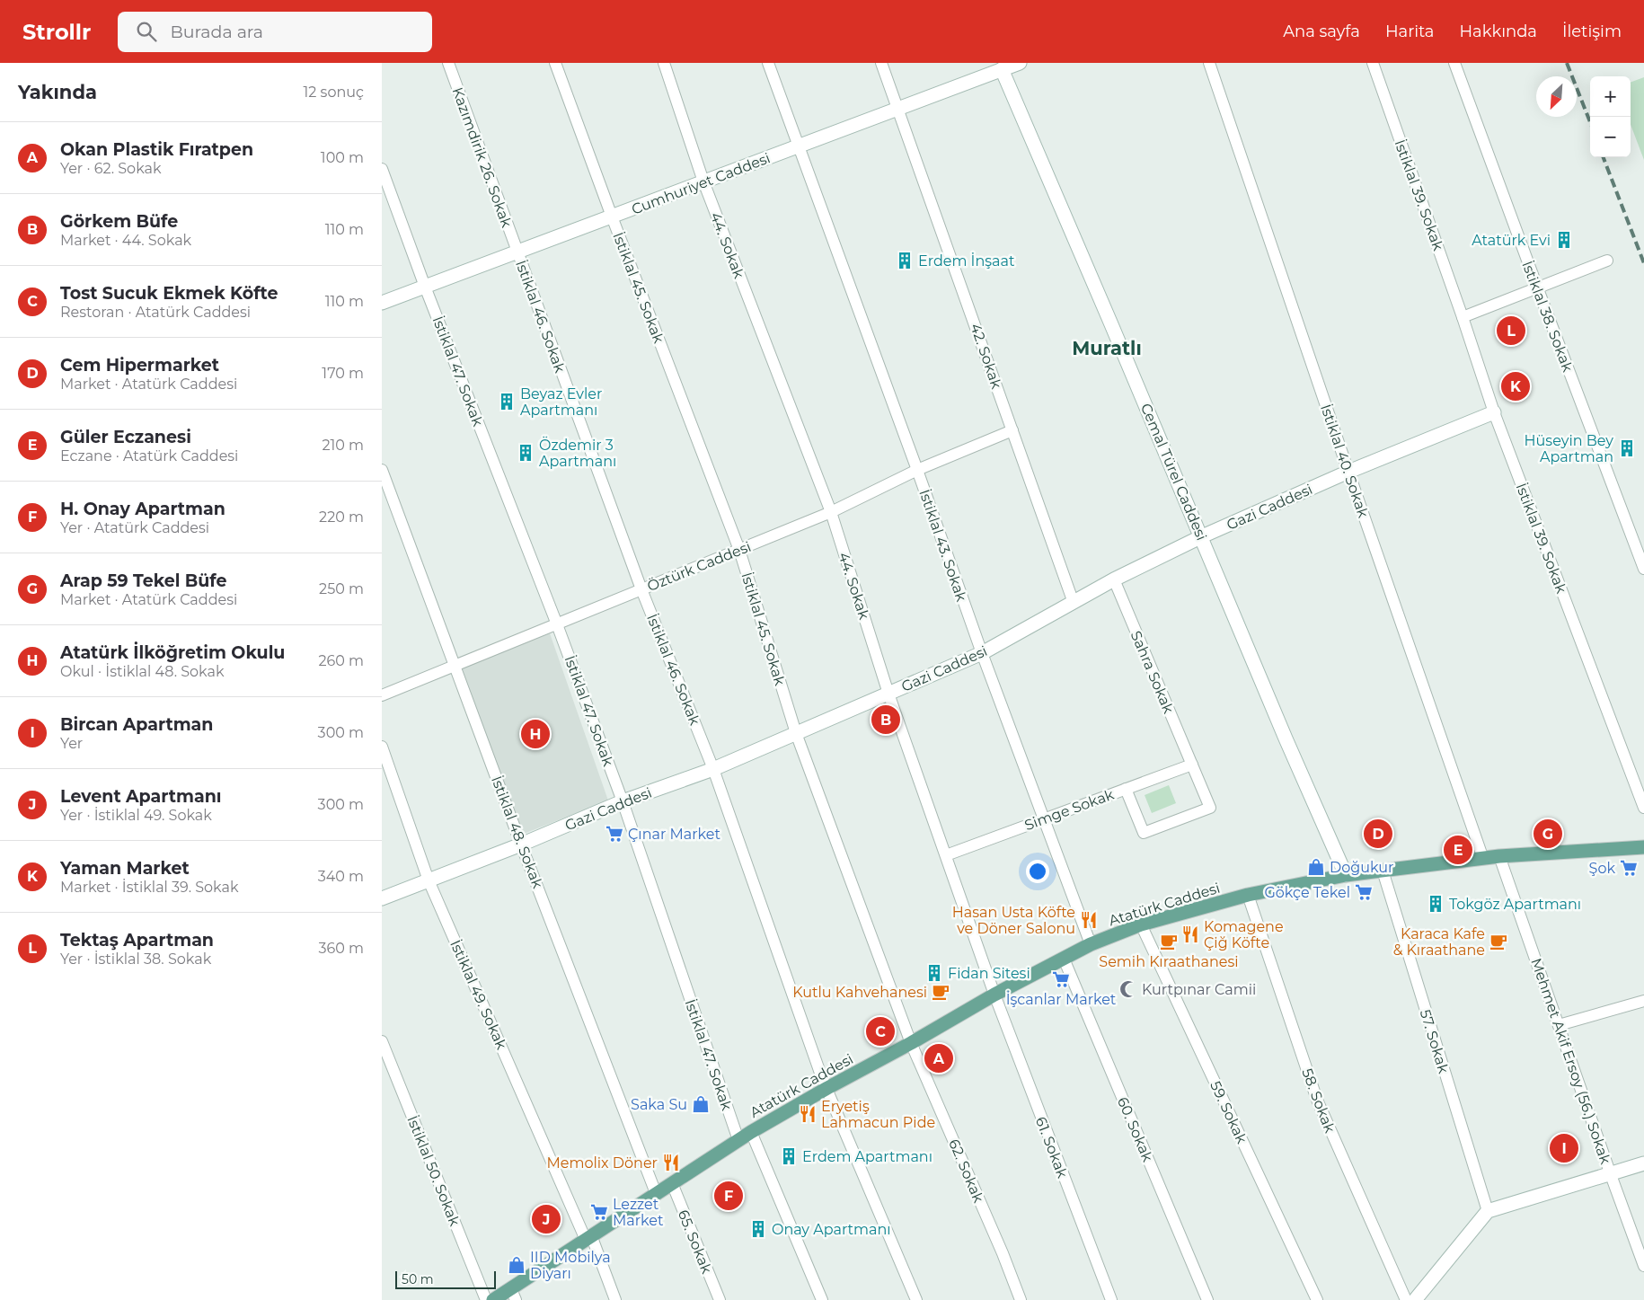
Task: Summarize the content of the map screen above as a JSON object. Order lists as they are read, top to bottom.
{
  "streets": {
    "main road": ["Atatürk Caddesi"],
    "street": [
      "Kazımdirik 26. Sokak",
      "Cumhuriyet Caddesi",
      "İstiklal 39. Sokak",
      "44. Sokak",
      "İstiklal 45. Sokak",
      "İstiklal 46. Sokak",
      "İstiklal 38. Sokak",
      "42. Sokak",
      "İstiklal 47. Sokak",
      "İstiklal 40. Sokak",
      "Cemal Türel Caddesi",
      "Gazi Caddesi",
      "İstiklal 43. Sokak",
      "Öztürk Caddesi",
      "Sahra Sokak",
      "Simge Sokak",
      "İstiklal 48. Sokak",
      "İstiklal 49. Sokak",
      "57. Sokak",
      "Mehmet Akif Ersoy (56.) Sokak",
      "58. Sokak",
      "59. Sokak",
      "60. Sokak",
      "61. Sokak",
      "İstiklal 50. Sokak",
      "62. Sokak",
      "65. Sokak"
    ]
  },
  "crossings": [
    ["Kazımdirik 26. Sokak", "Cumhuriyet Caddesi"],
    ["Kazımdirik 26. Sokak", "İstiklal 46. Sokak"],
    ["Cumhuriyet Caddesi", "44. Sokak"],
    ["Cumhuriyet Caddesi", "İstiklal 45. Sokak"],
    ["Cumhuriyet Caddesi", "İstiklal 46. Sokak"],
    ["Cumhuriyet Caddesi", "42. Sokak"],
    ["Cumhuriyet Caddesi", "İstiklal 47. Sokak"],
    ["Cumhuriyet Caddesi", "Cemal Türel Caddesi"],
    ["Cumhuriyet Caddesi", "İstiklal 43. Sokak"],
    ["İstiklal 39. Sokak", "Gazi Caddesi"],
    ["44. Sokak", "Gazi Caddesi"],
    ["44. Sokak", "Öztürk Caddesi"],
    ["44. Sokak", "Simge Sokak"],
    ["44. Sokak", "Atatürk Caddesi"],
    ["44. Sokak", "61. Sokak"],
    ["İstiklal 45. Sokak", "Gazi Caddesi"],
    ["İstiklal 45. Sokak", "Öztürk Caddesi"],
    ["İstiklal 45. Sokak", "Atatürk Caddesi"],
    ["İstiklal 45. Sokak", "62. Sokak"],
    ["İstiklal 46. Sokak", "Gazi Caddesi"],
    ["İstiklal 46. Sokak", "Öztürk Caddesi"],
    ["İstiklal 46. Sokak", "Atatürk Caddesi"],
    ["42. Sokak", "Gazi Caddesi"],
    ["42. Sokak", "Öztürk Caddesi"],
    ["İstiklal 47. Sokak", "Gazi Caddesi"],
    ["İstiklal 47. Sokak", "Öztürk Caddesi"],
    ["İstiklal 47. Sokak", "Atatürk Caddesi"],
    ["İstiklal 40. Sokak", "Gazi Caddesi"],
    ["İstiklal 40. Sokak", "Atatürk Caddesi"],
    ["Cemal Türel Caddesi", "Gazi Caddesi"],
    ["Cemal Türel Caddesi", "Atatürk Caddesi"],
    ["Gazi Caddesi", "İstiklal 43. Sokak"],
    ["Gazi Caddesi", "Sahra Sokak"],
    ["Gazi Caddesi", "İstiklal 48. Sokak"],
    ["Gazi Caddesi", "İstiklal 49. Sokak"],
    ["İstiklal 43. Sokak", "Öztürk Caddesi"],
    ["İstiklal 43. Sokak", "Simge Sokak"],
    ["İstiklal 43. Sokak", "Atatürk Caddesi"],
    ["Öztürk Caddesi", "İstiklal 48. Sokak"],
    ["Sahra Sokak", "Simge Sokak"],
    ["İstiklal 48. Sokak", "Atatürk Caddesi"],
    ["Atatürk Caddesi", "İstiklal 49. Sokak"],
    ["Atatürk Caddesi", "57. Sokak"],
    ["Atatürk Caddesi", "Mehmet Akif Ersoy (56.) Sokak"],
    ["Atatürk Caddesi", "58. Sokak"],
    ["Atatürk Caddesi", "59. Sokak"],
    ["Atatürk Caddesi", "60. Sokak"],
    ["Atatürk Caddesi", "61. Sokak"],
    ["Atatürk Caddesi", "62. Sokak"],
    ["Atatürk Caddesi", "65. Sokak"]
  ],
  "districts": ["Muratlı"],
  "places": {
    "building": [
      "Atatürk Evi",
      "Erdem İnşaat",
      "Beyaz Evler Apartmanı",
      "Hüseyin Bey Apartman",
      "Özdemir 3 Apartmanı",
      "Tokgöz Apartmanı",
      "Fidan Sitesi",
      "Erdem Apartmanı",
      "Onay Apartmanı"
    ],
    "supermarket": [
      "Çınar Market",
      "Şok",
      "Gökçe Tekel",
      "İşcanlar Market",
      "Lezzet Market"
    ],
    "shop": ["Doğukur", "Saka Su", "IID Mobilya Diyarı"],
    "restaurant": [
      "Hasan Usta Köfte ve Döner Salonu",
      "Komagene Çiğ Köfte",
      "Eryetiş Lahmacun Pide",
      "Memolix Döner"
    ],
    "cafe": ["Semih Kıraathanesi", "Karaca Kafe & Kıraathane", "Kutlu Kahvehanesi"],
    "mosque": ["Kurtpınar Camii"]
  },
  "scale_bar": "50 m",
  "north": "bottom left",
  "page": {
    "header": "Strollr",
    "search": "Burada ara",
    "nav": [
      "Ana sayfa",
      "Harita",
      "Hakkında",
      "İletişim"
    ],
    "heading": ["Yakında", "12 sonuç"],
    "map_buttons": ["+", "−"],
    "list": [
      {
        "mark": "A",
        "name": "Okan Plastik Fıratpen",
        "note": "Yer · 62. Sokak",
        "value": "100 m"
      },
      {
        "mark": "B",
        "name": "Görkem Büfe",
        "note": "Market · 44. Sokak",
        "value": "110 m"
      },
      {
        "mark": "C",
        "name": "Tost Sucuk Ekmek Köfte",
        "note": "Restoran · Atatürk Caddesi",
        "value": "110 m"
      },
      {
        "mark": "D",
        "name": "Cem Hipermarket",
        "note": "Market · Atatürk Caddesi",
        "value": "170 m"
      },
      {
        "mark": "E",
        "name": "Güler Eczanesi",
        "note": "Eczane · Atatürk Caddesi",
        "value": "210 m"
      },
      {
        "mark": "F",
        "name": "H. Onay Apartman",
        "note": "Yer · Atatürk Caddesi",
        "value": "220 m"
      },
      {
        "mark": "G",
        "name": "Arap 59 Tekel Büfe",
        "note": "Market · Atatürk Caddesi",
        "value": "250 m"
      },
      {
        "mark": "H",
        "name": "Atatürk İlköğretim Okulu",
        "note": "Okul · İstiklal 48. Sokak",
        "value": "260 m"
      },
      {
        "mark": "I",
        "name": "Bircan Apartman",
        "note": "Yer",
        "value": "300 m"
      },
      {
        "mark": "J",
        "name": "Levent Apartmanı",
        "note": "Yer · İstiklal 49. Sokak",
        "value": "300 m"
      },
      {
        "mark": "K",
        "name": "Yaman Market",
        "note": "Market · İstiklal 39. Sokak",
        "value": "340 m"
      },
      {
        "mark": "L",
        "name": "Tektaş Apartman",
        "note": "Yer · İstiklal 38. Sokak",
        "value": "360 m"
      }
    ],
    "pins": [
      "L",
      "K",
      "B",
      "H",
      "D",
      "G",
      "E",
      "C",
      "A",
      "I",
      "F",
      "J"
    ],
    "scale": "50 m"
  }
}
